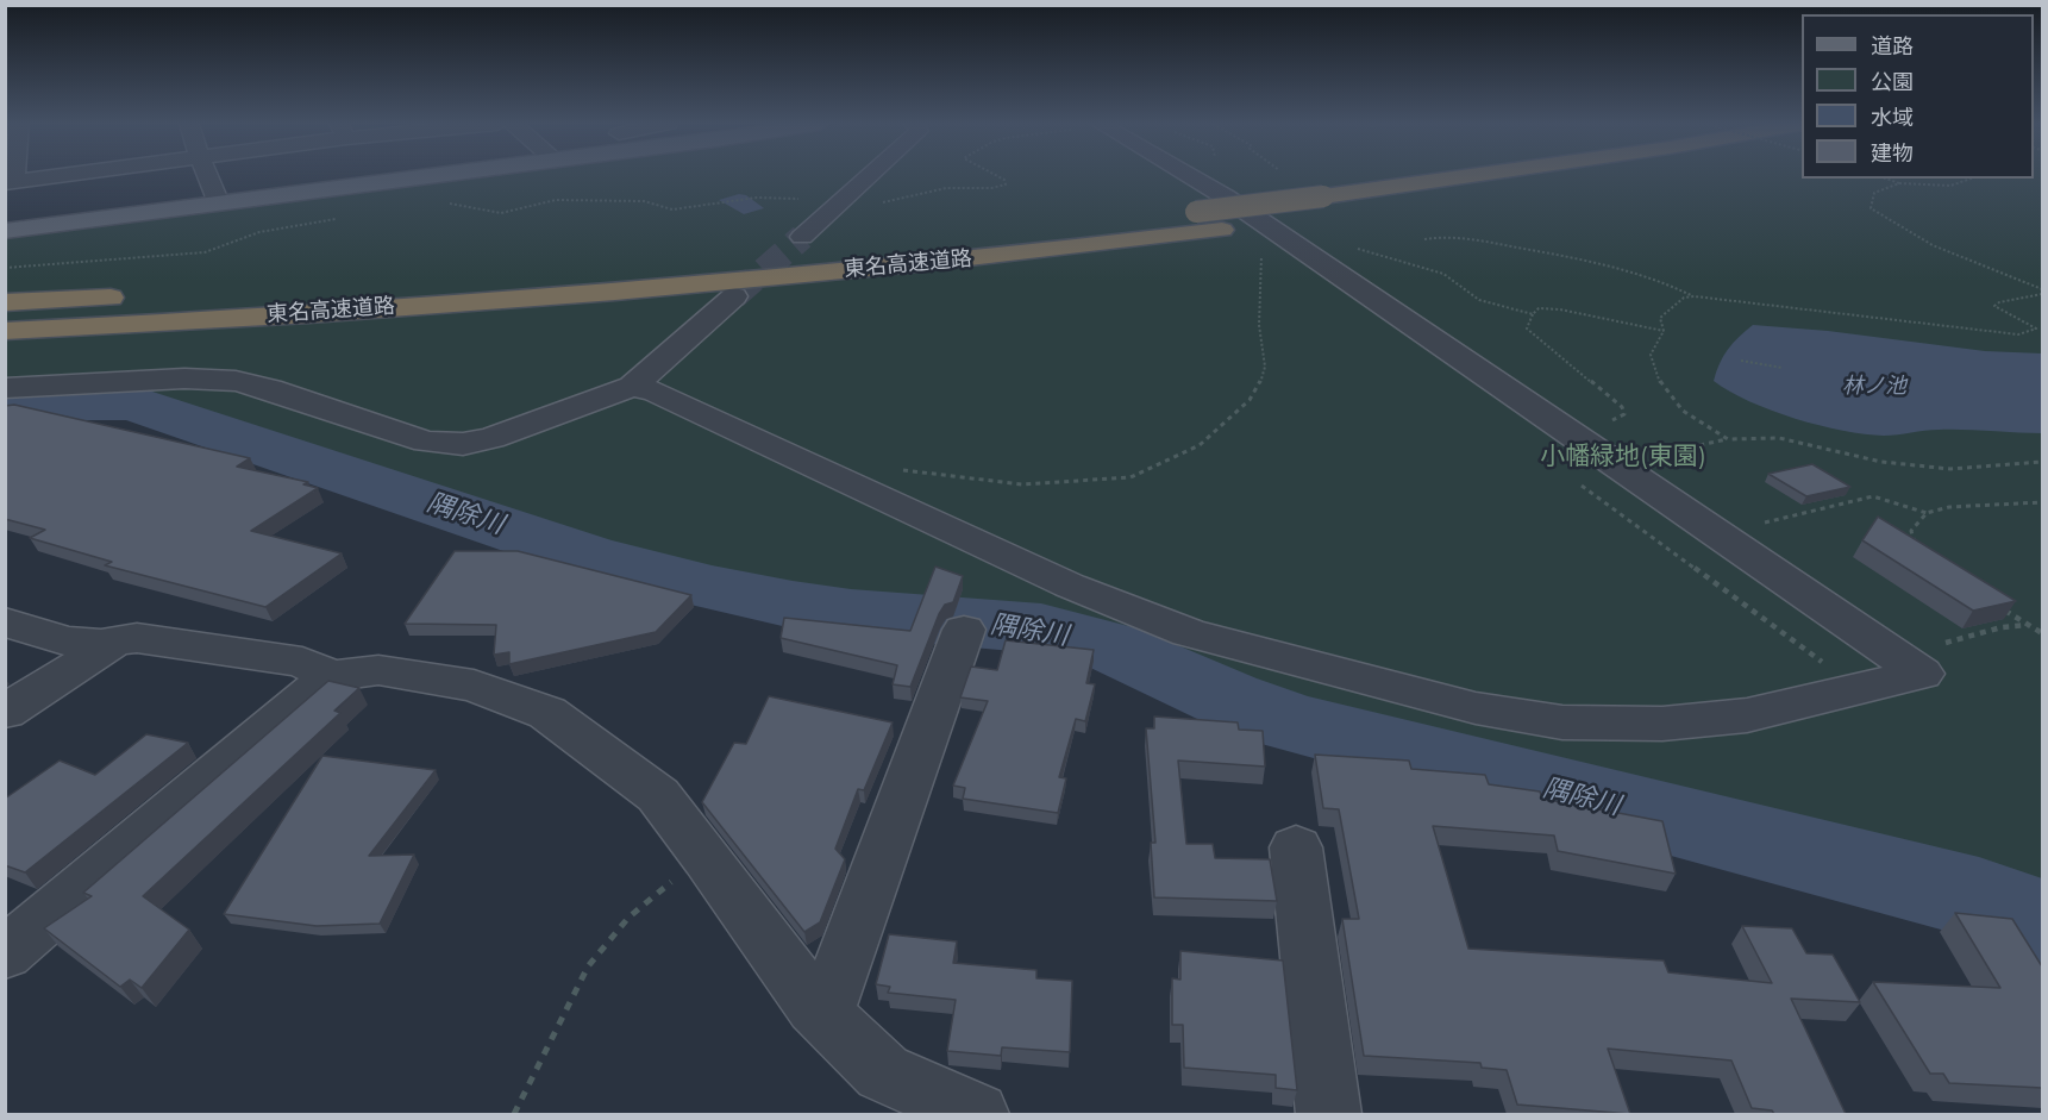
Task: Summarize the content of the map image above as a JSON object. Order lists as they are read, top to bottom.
{
  "streets": {
    "highway": ["東名高速道路"]
  },
  "water": ["林ノ池", "隅除川"],
  "parks": ["小幡緑地(東園)"],
  "legend": [
    "道路",
    "公園",
    "水域",
    "建物"
  ]
}
